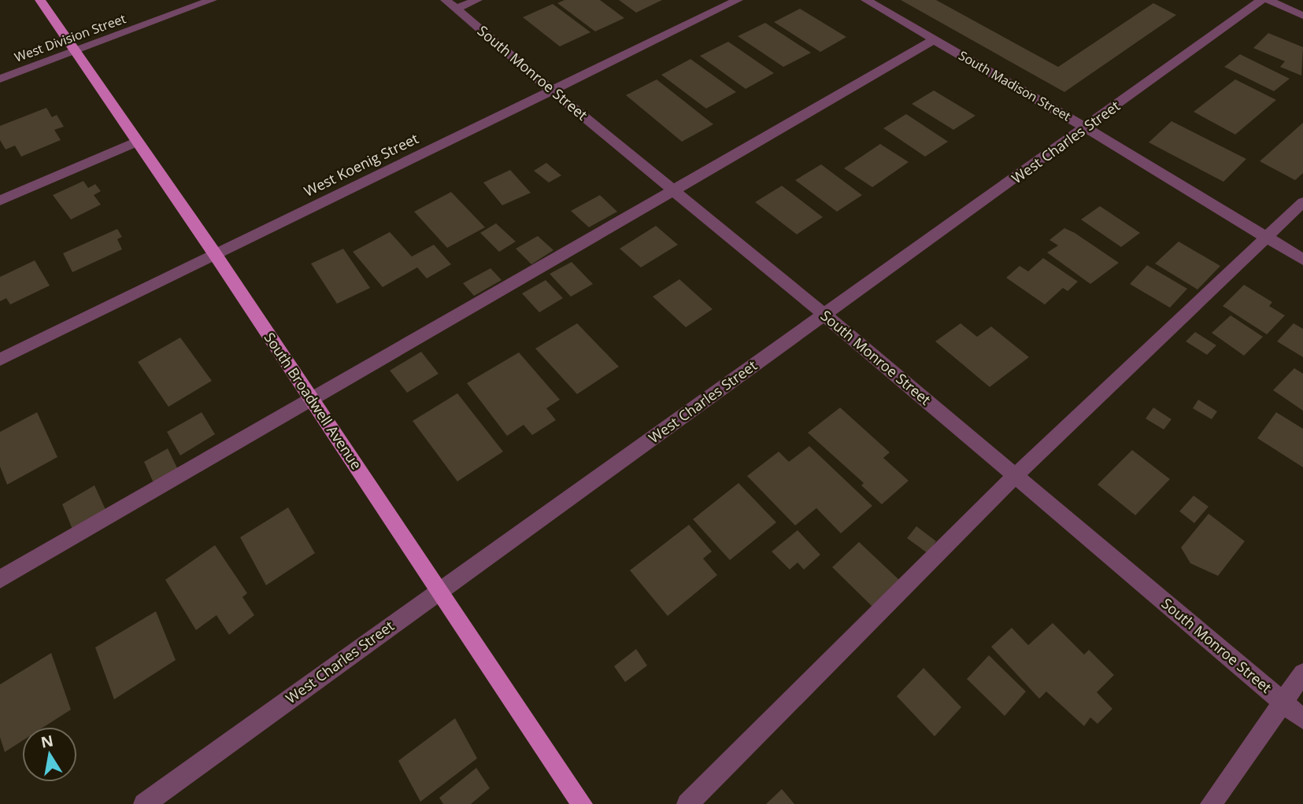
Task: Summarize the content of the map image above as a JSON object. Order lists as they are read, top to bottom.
{
  "streets": {
    "main road": ["South Broadwell Avenue"],
    "street": [
      "West Division Street",
      "South Monroe Street",
      "South Madison Street",
      "West Charles Street",
      "West Koenig Street"
    ]
  },
  "crossings": [
    ["West Division Street", "South Broadwell Avenue"],
    ["South Monroe Street", "West Charles Street"],
    ["South Monroe Street", "West Koenig Street"],
    ["South Madison Street", "West Charles Street"],
    ["West Charles Street", "South Broadwell Avenue"],
    ["West Koenig Street", "South Broadwell Avenue"]
  ],
  "north": "top"
}
